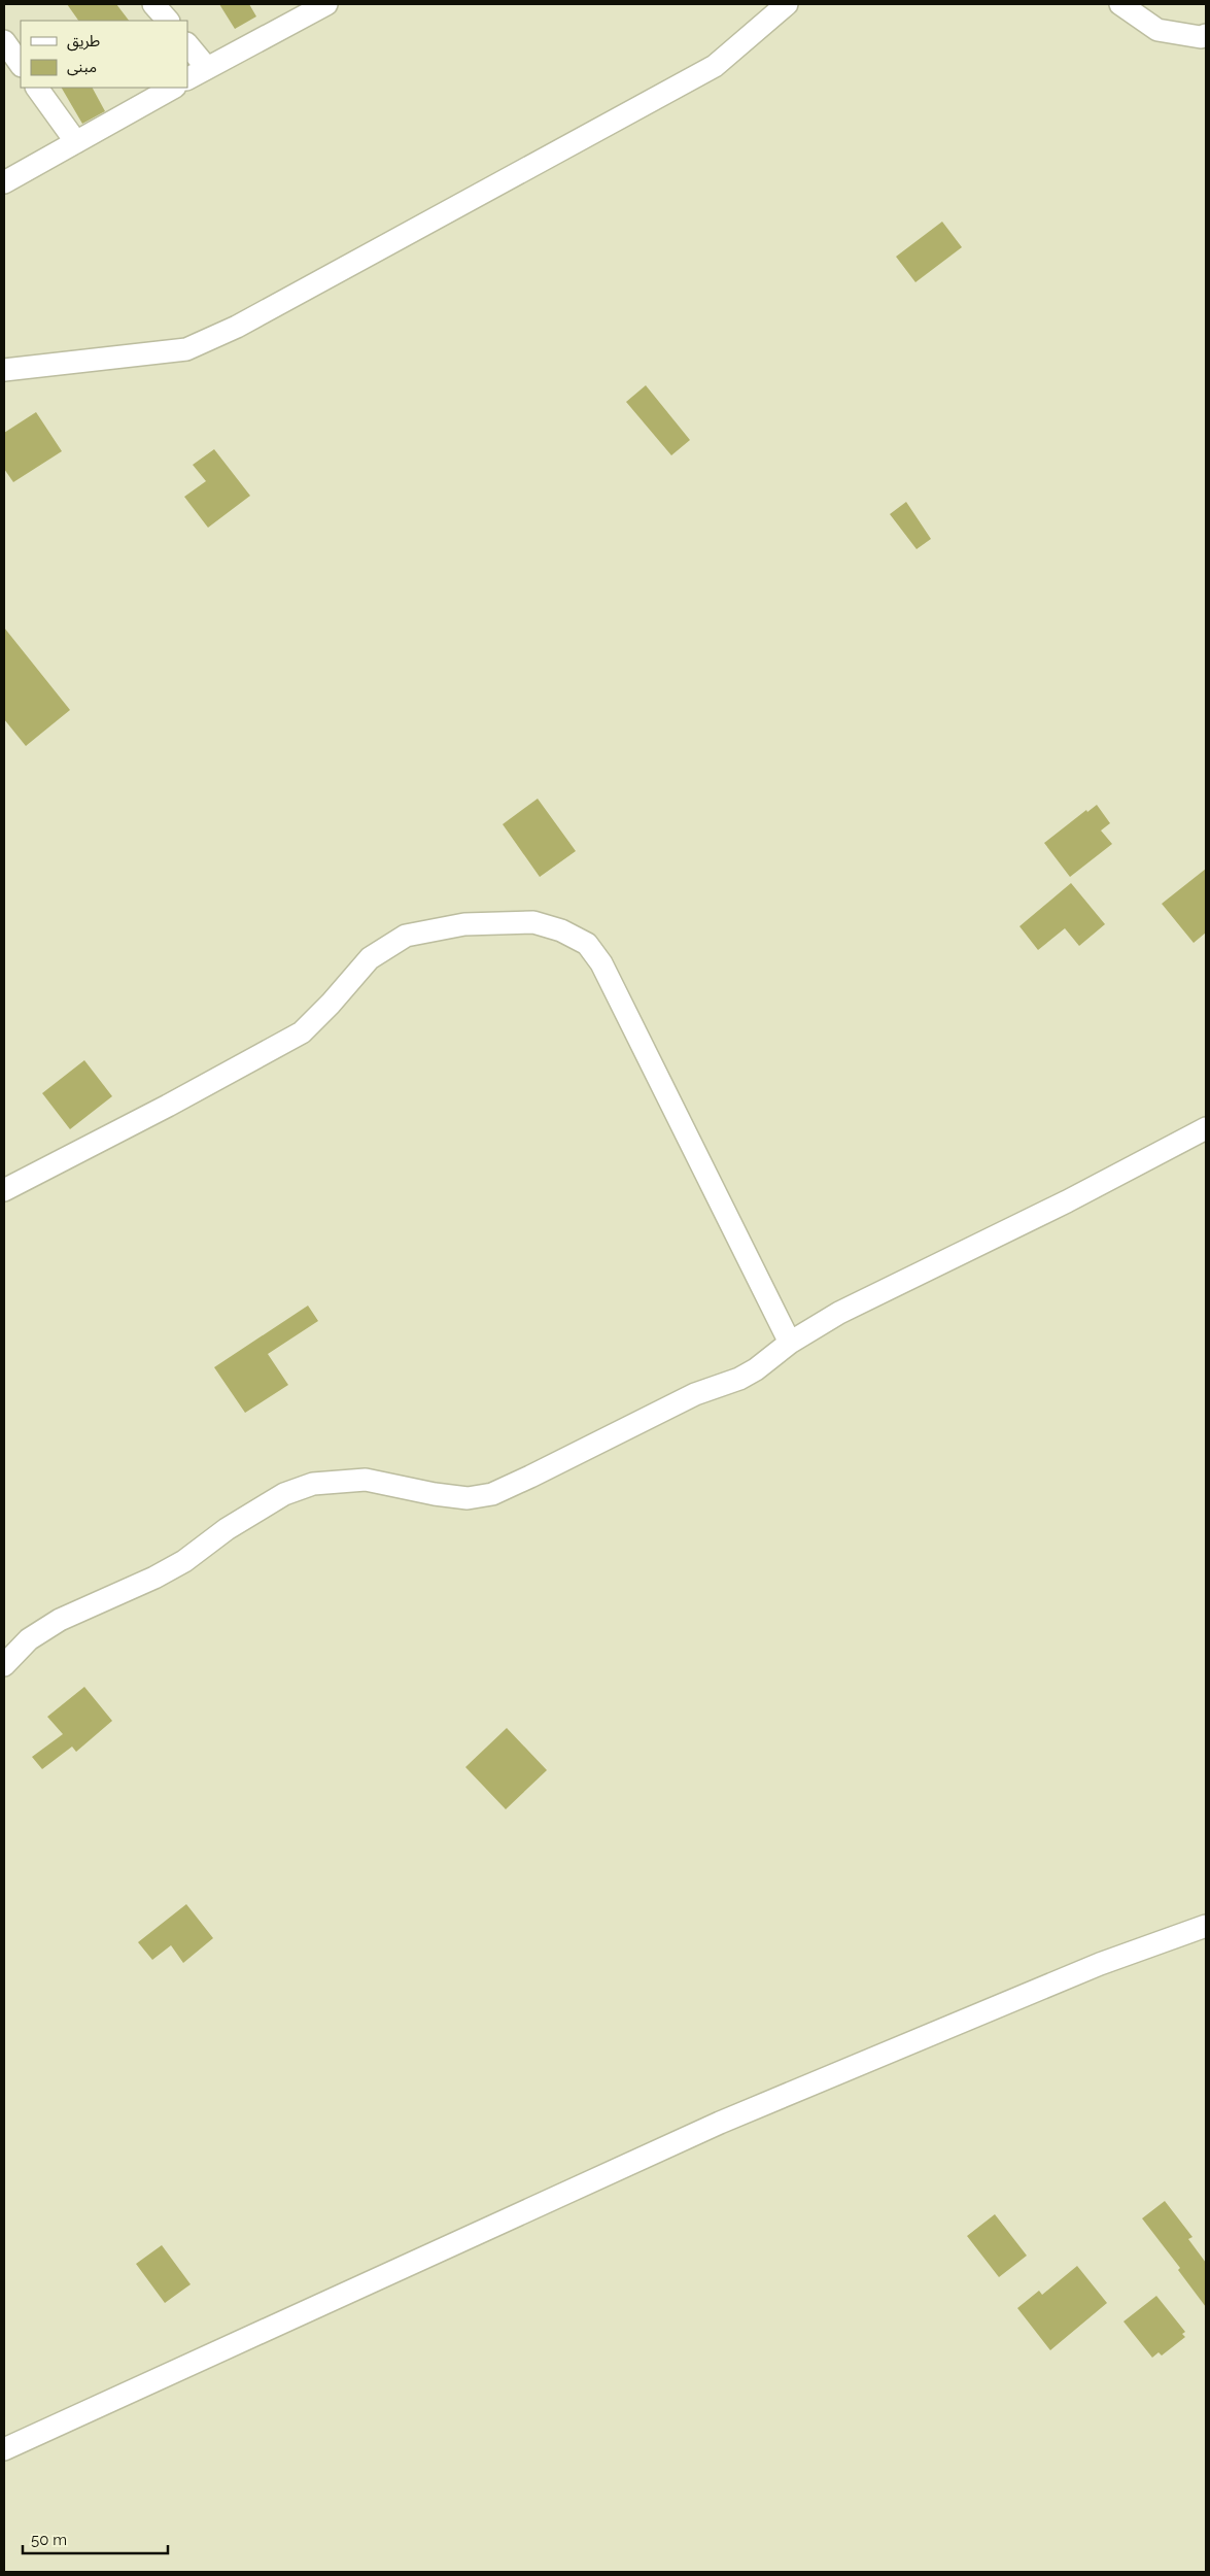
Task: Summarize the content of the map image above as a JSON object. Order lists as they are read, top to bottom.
{
  "legend": ["طريق", "مبنى"],
  "scale_bar": "50 m"
}
